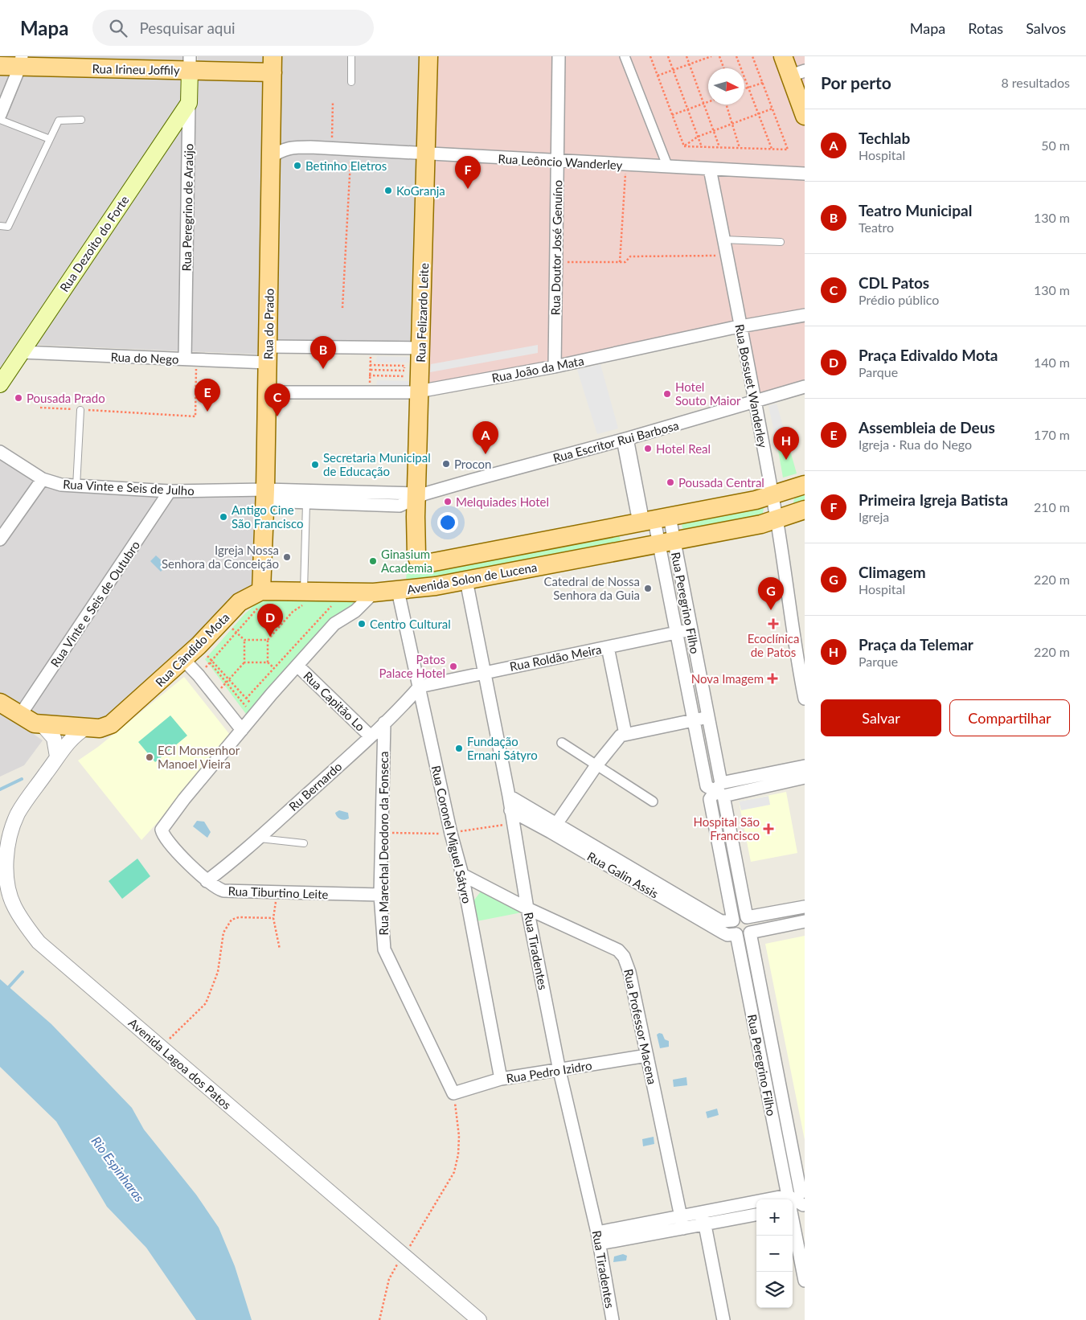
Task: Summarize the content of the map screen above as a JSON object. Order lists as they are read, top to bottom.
{
  "streets": {
    "main road": [
      "Rua Irineu Joffily",
      "Rua Peregrino de Araújo",
      "Rua Dezoito do Forte",
      "Rua Felizardo Leite",
      "Rua do Prado",
      "Avenida Solon de Lucena",
      "Rua Cândido Mota"
    ],
    "street": [
      "Rua Leôncio Wanderley",
      "Rua Doutor José Genuíno",
      "Rua do Nego",
      "Rua João da Mata",
      "Rua Bossuet Wanderley",
      "Rua Escritor Rui Barbosa",
      "Rua Vinte e Seis de Julho",
      "Rua Peregrino Filho",
      "Rua Vinte e Seis de Outubro",
      "Rua Roldão Meira",
      "Rua Capitão Lo",
      "Ru Bernardo",
      "Rua Coronel Miguel Sátyro",
      "Rua Marechal Deodoro da Fonseca",
      "Rua Galin Assis",
      "Rua Tiburtino Leite",
      "Rua Tiradentes",
      "Rua Professor Macena",
      "Avenida Lagoa dos Patos",
      "Rua Pedro Izidro"
    ]
  },
  "crossings": [
    ["Rua Irineu Joffily", "Rua Peregrino de Araújo"],
    ["Rua Irineu Joffily", "Rua do Prado"],
    ["Rua Leôncio Wanderley", "Rua Doutor José Genuíno"],
    ["Rua Leôncio Wanderley", "Rua Felizardo Leite"],
    ["Rua Leôncio Wanderley", "Rua do Prado"],
    ["Rua Leôncio Wanderley", "Rua Bossuet Wanderley"],
    ["Rua Peregrino de Araújo", "Rua Dezoito do Forte"],
    ["Rua Peregrino de Araújo", "Rua do Nego"],
    ["Rua Dezoito do Forte", "Rua do Nego"],
    ["Rua Doutor José Genuíno", "Rua João da Mata"],
    ["Rua Felizardo Leite", "Rua do Nego"],
    ["Rua Felizardo Leite", "Rua João da Mata"],
    ["Rua Felizardo Leite", "Rua Escritor Rui Barbosa"],
    ["Rua Felizardo Leite", "Avenida Solon de Lucena"],
    ["Rua do Prado", "Rua do Nego"],
    ["Rua do Prado", "Rua João da Mata"],
    ["Rua do Prado", "Rua Escritor Rui Barbosa"],
    ["Rua do Prado", "Rua Vinte e Seis de Julho"],
    ["Rua do Prado", "Rua Cândido Mota"],
    ["Rua João da Mata", "Rua Bossuet Wanderley"],
    ["Rua Bossuet Wanderley", "Rua Escritor Rui Barbosa"],
    ["Rua Bossuet Wanderley", "Avenida Solon de Lucena"],
    ["Rua Escritor Rui Barbosa", "Rua Vinte e Seis de Julho"],
    ["Rua Vinte e Seis de Julho", "Rua Vinte e Seis de Outubro"],
    ["Avenida Solon de Lucena", "Rua Peregrino Filho"],
    ["Avenida Solon de Lucena", "Rua Cândido Mota"],
    ["Avenida Solon de Lucena", "Rua Coronel Miguel Sátyro"],
    ["Avenida Solon de Lucena", "Rua Tiradentes"],
    ["Rua Peregrino Filho", "Rua Roldão Meira"],
    ["Rua Peregrino Filho", "Rua Galin Assis"],
    ["Rua Vinte e Seis de Outubro", "Rua Cândido Mota"],
    ["Rua Cândido Mota", "Avenida Lagoa dos Patos"],
    ["Rua Roldão Meira", "Ru Bernardo"],
    ["Rua Roldão Meira", "Rua Coronel Miguel Sátyro"],
    ["Rua Roldão Meira", "Rua Tiradentes"],
    ["Rua Capitão Lo", "Ru Bernardo"],
    ["Ru Bernardo", "Rua Coronel Miguel Sátyro"],
    ["Ru Bernardo", "Rua Marechal Deodoro da Fonseca"],
    ["Ru Bernardo", "Rua Tiburtino Leite"],
    ["Rua Coronel Miguel Sátyro", "Rua Professor Macena"],
    ["Rua Coronel Miguel Sátyro", "Rua Pedro Izidro"],
    ["Rua Marechal Deodoro da Fonseca", "Rua Tiburtino Leite"],
    ["Rua Marechal Deodoro da Fonseca", "Rua Pedro Izidro"],
    ["Rua Galin Assis", "Rua Tiradentes"],
    ["Rua Tiradentes", "Rua Professor Macena"],
    ["Rua Tiradentes", "Rua Pedro Izidro"],
    ["Rua Professor Macena", "Rua Pedro Izidro"]
  ],
  "water": ["Rio Espinharas"],
  "places": {
    "other": [
      "Betinho Eletros",
      "KoGranja",
      "Hotel Souto Maior",
      "Pousada Prado",
      "Hotel Real",
      "Procon",
      "Secretaria Municipal de Educação",
      "Pousada Central",
      "Melquiades Hotel",
      "Antigo Cine São Francisco",
      "Igreja Nossa Senhora da Conceição",
      "Ginasium Academia",
      "Catedral de Nossa Senhora da Guia",
      "Centro Cultural",
      "Patos Palace Hotel",
      "Fundação Ernani Sátyro",
      "ECI Monsenhor Manoel Vieira"
    ],
    "health": ["Ecoclínica de Patos", "Nova Imagem", "Hospital São Francisco"]
  },
  "north": "right",
  "page": {
    "header": "Mapa",
    "search": "Pesquisar aqui",
    "nav": ["Mapa", "Rotas", "Salvos"],
    "heading": ["Por perto", "8 resultados"],
    "list": [
      {
        "mark": "A",
        "name": "Techlab",
        "note": "Hospital",
        "value": "50 m"
      },
      {
        "mark": "B",
        "name": "Teatro Municipal",
        "note": "Teatro",
        "value": "130 m"
      },
      {
        "mark": "C",
        "name": "CDL Patos",
        "note": "Prédio público",
        "value": "130 m"
      },
      {
        "mark": "D",
        "name": "Praça Edivaldo Mota",
        "note": "Parque",
        "value": "140 m"
      },
      {
        "mark": "E",
        "name": "Assembleia de Deus",
        "note": "Igreja · Rua do Nego",
        "value": "170 m"
      },
      {
        "mark": "F",
        "name": "Primeira Igreja Batista",
        "note": "Igreja",
        "value": "210 m"
      },
      {
        "mark": "G",
        "name": "Climagem",
        "note": "Hospital",
        "value": "220 m"
      },
      {
        "mark": "H",
        "name": "Praça da Telemar",
        "note": "Parque",
        "value": "220 m"
      }
    ],
    "pins": [
      "F",
      "B",
      "E",
      "C",
      "A",
      "H",
      "G",
      "D"
    ],
    "buttons": ["Salvar", "Compartilhar"],
    "map_buttons": ["+", "−"]
  }
}
